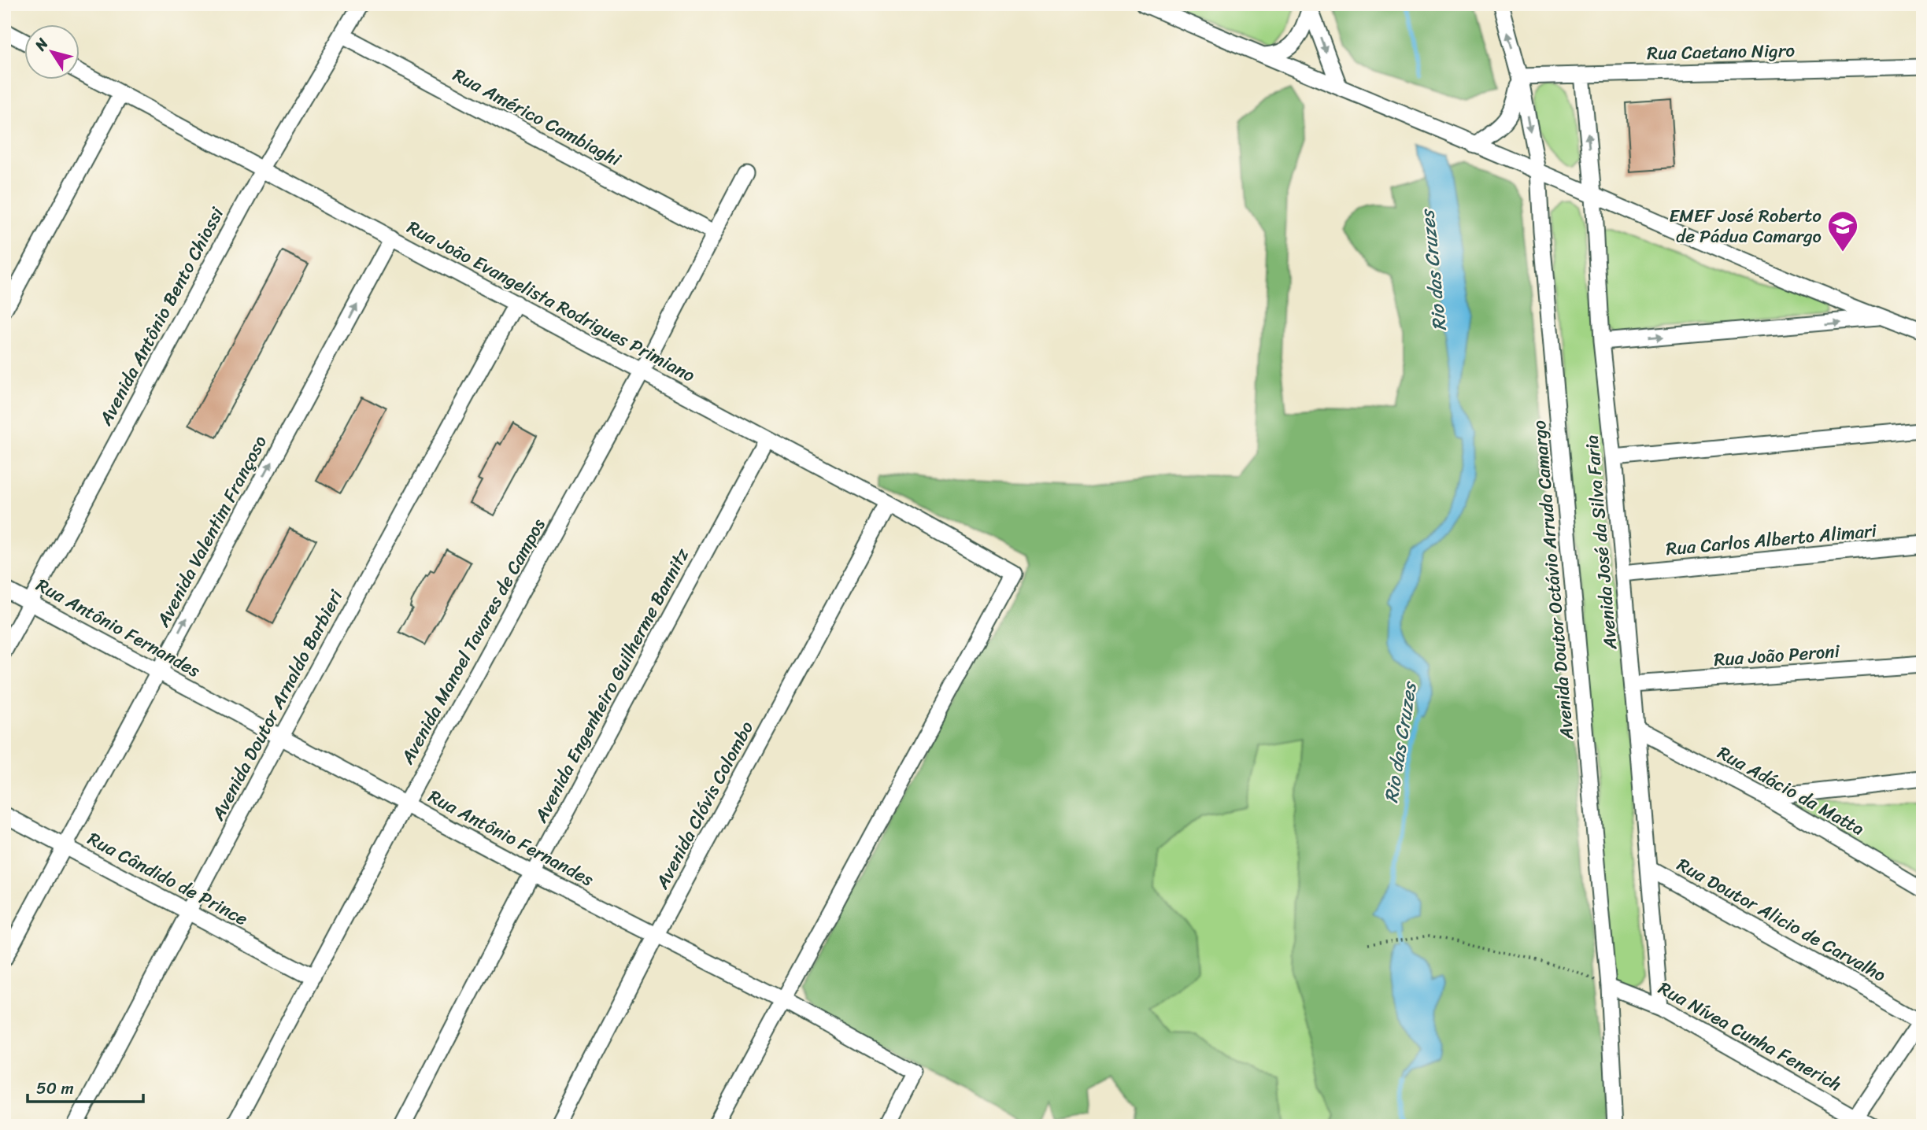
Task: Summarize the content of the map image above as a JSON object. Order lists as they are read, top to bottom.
{
  "streets": {
    "street": [
      "Rua Caetano Nigro",
      "Rua Américo Cambiaghi",
      "Rua João Evangelista Rodrigues Primiano",
      "Avenida Antônio Bento Chiossi",
      "Avenida Valentim Françoso",
      "Rua Carlos Alberto Alimari",
      "Avenida José da Silva Faria",
      "Avenida Doutor Octávio Arruda Camargo",
      "Rua Antônio Fernandes",
      "Avenida Manoel Tavares de Campos",
      "Rua João Peroni",
      "Avenida Engenheiro Guilherme Bannitz",
      "Avenida Doutor Arnaldo Barbieri",
      "Rua Adácio da Matta",
      "Avenida Clóvis Colombo",
      "Rua Cândido de Prince",
      "Rua Doutor Alicio de Carvalho",
      "Rua Nívea Cunha Fenerich"
    ]
  },
  "crossings": [
    ["Rua Caetano Nigro", "Avenida José da Silva Faria"],
    ["Rua Caetano Nigro", "Avenida Doutor Octávio Arruda Camargo"],
    ["Rua Américo Cambiaghi", "Avenida Antônio Bento Chiossi"],
    ["Rua Américo Cambiaghi", "Avenida Manoel Tavares de Campos"],
    ["Rua João Evangelista Rodrigues Primiano", "Avenida Antônio Bento Chiossi"],
    ["Rua João Evangelista Rodrigues Primiano", "Avenida Valentim Françoso"],
    ["Rua João Evangelista Rodrigues Primiano", "Rua Antônio Fernandes"],
    ["Rua João Evangelista Rodrigues Primiano", "Avenida Manoel Tavares de Campos"],
    ["Rua João Evangelista Rodrigues Primiano", "Avenida Engenheiro Guilherme Bannitz"],
    ["Rua João Evangelista Rodrigues Primiano", "Avenida Doutor Arnaldo Barbieri"],
    ["Rua João Evangelista Rodrigues Primiano", "Avenida Clóvis Colombo"],
    ["Avenida Antônio Bento Chiossi", "Rua Antônio Fernandes"],
    ["Avenida Valentim Françoso", "Rua Antônio Fernandes"],
    ["Avenida Valentim Françoso", "Rua Cândido de Prince"],
    ["Rua Carlos Alberto Alimari", "Avenida José da Silva Faria"],
    ["Avenida José da Silva Faria", "Rua João Peroni"],
    ["Avenida José da Silva Faria", "Rua Adácio da Matta"],
    ["Avenida José da Silva Faria", "Rua Doutor Alicio de Carvalho"],
    ["Avenida José da Silva Faria", "Rua Nívea Cunha Fenerich"],
    ["Avenida Doutor Octávio Arruda Camargo", "Rua Nívea Cunha Fenerich"],
    ["Rua Antônio Fernandes", "Avenida Manoel Tavares de Campos"],
    ["Rua Antônio Fernandes", "Avenida Engenheiro Guilherme Bannitz"],
    ["Rua Antônio Fernandes", "Avenida Doutor Arnaldo Barbieri"],
    ["Rua Antônio Fernandes", "Avenida Clóvis Colombo"],
    ["Avenida Manoel Tavares de Campos", "Rua Cândido de Prince"],
    ["Avenida Doutor Arnaldo Barbieri", "Rua Cândido de Prince"]
  ],
  "one_way": ["Avenida Valentim Françoso"],
  "water": ["Rio das Cruzes"],
  "places": {
    "school or university": ["EMEF José Roberto de Pádua Camargo"]
  },
  "scale_bar": "50 m",
  "north": "top left"
}
